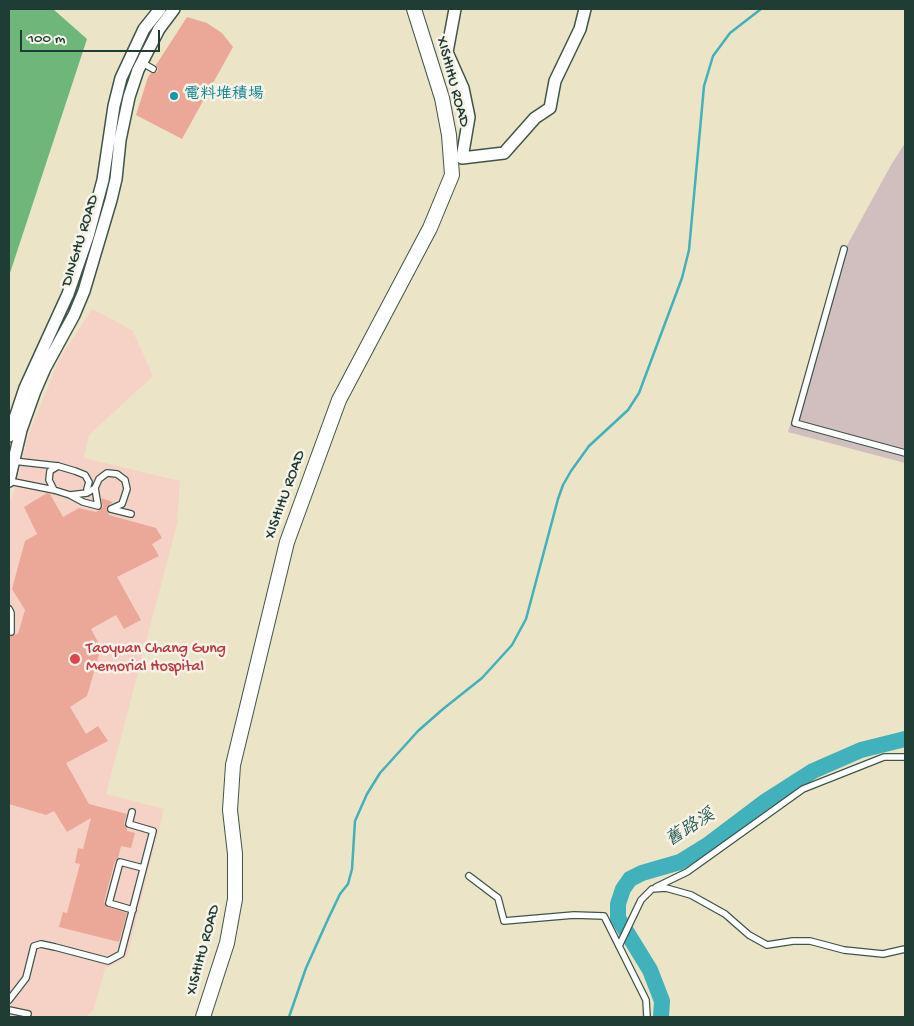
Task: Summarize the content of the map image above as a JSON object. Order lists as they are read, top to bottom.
{
  "streets": {
    "street": ["XISHIHU ROAD", "DINGHU ROAD"]
  },
  "water": ["舊路溪"],
  "places": ["電料堆積場", "Taoyuan Chang Gung Memorial Hospital"],
  "scale_bar": "100 m"
}
